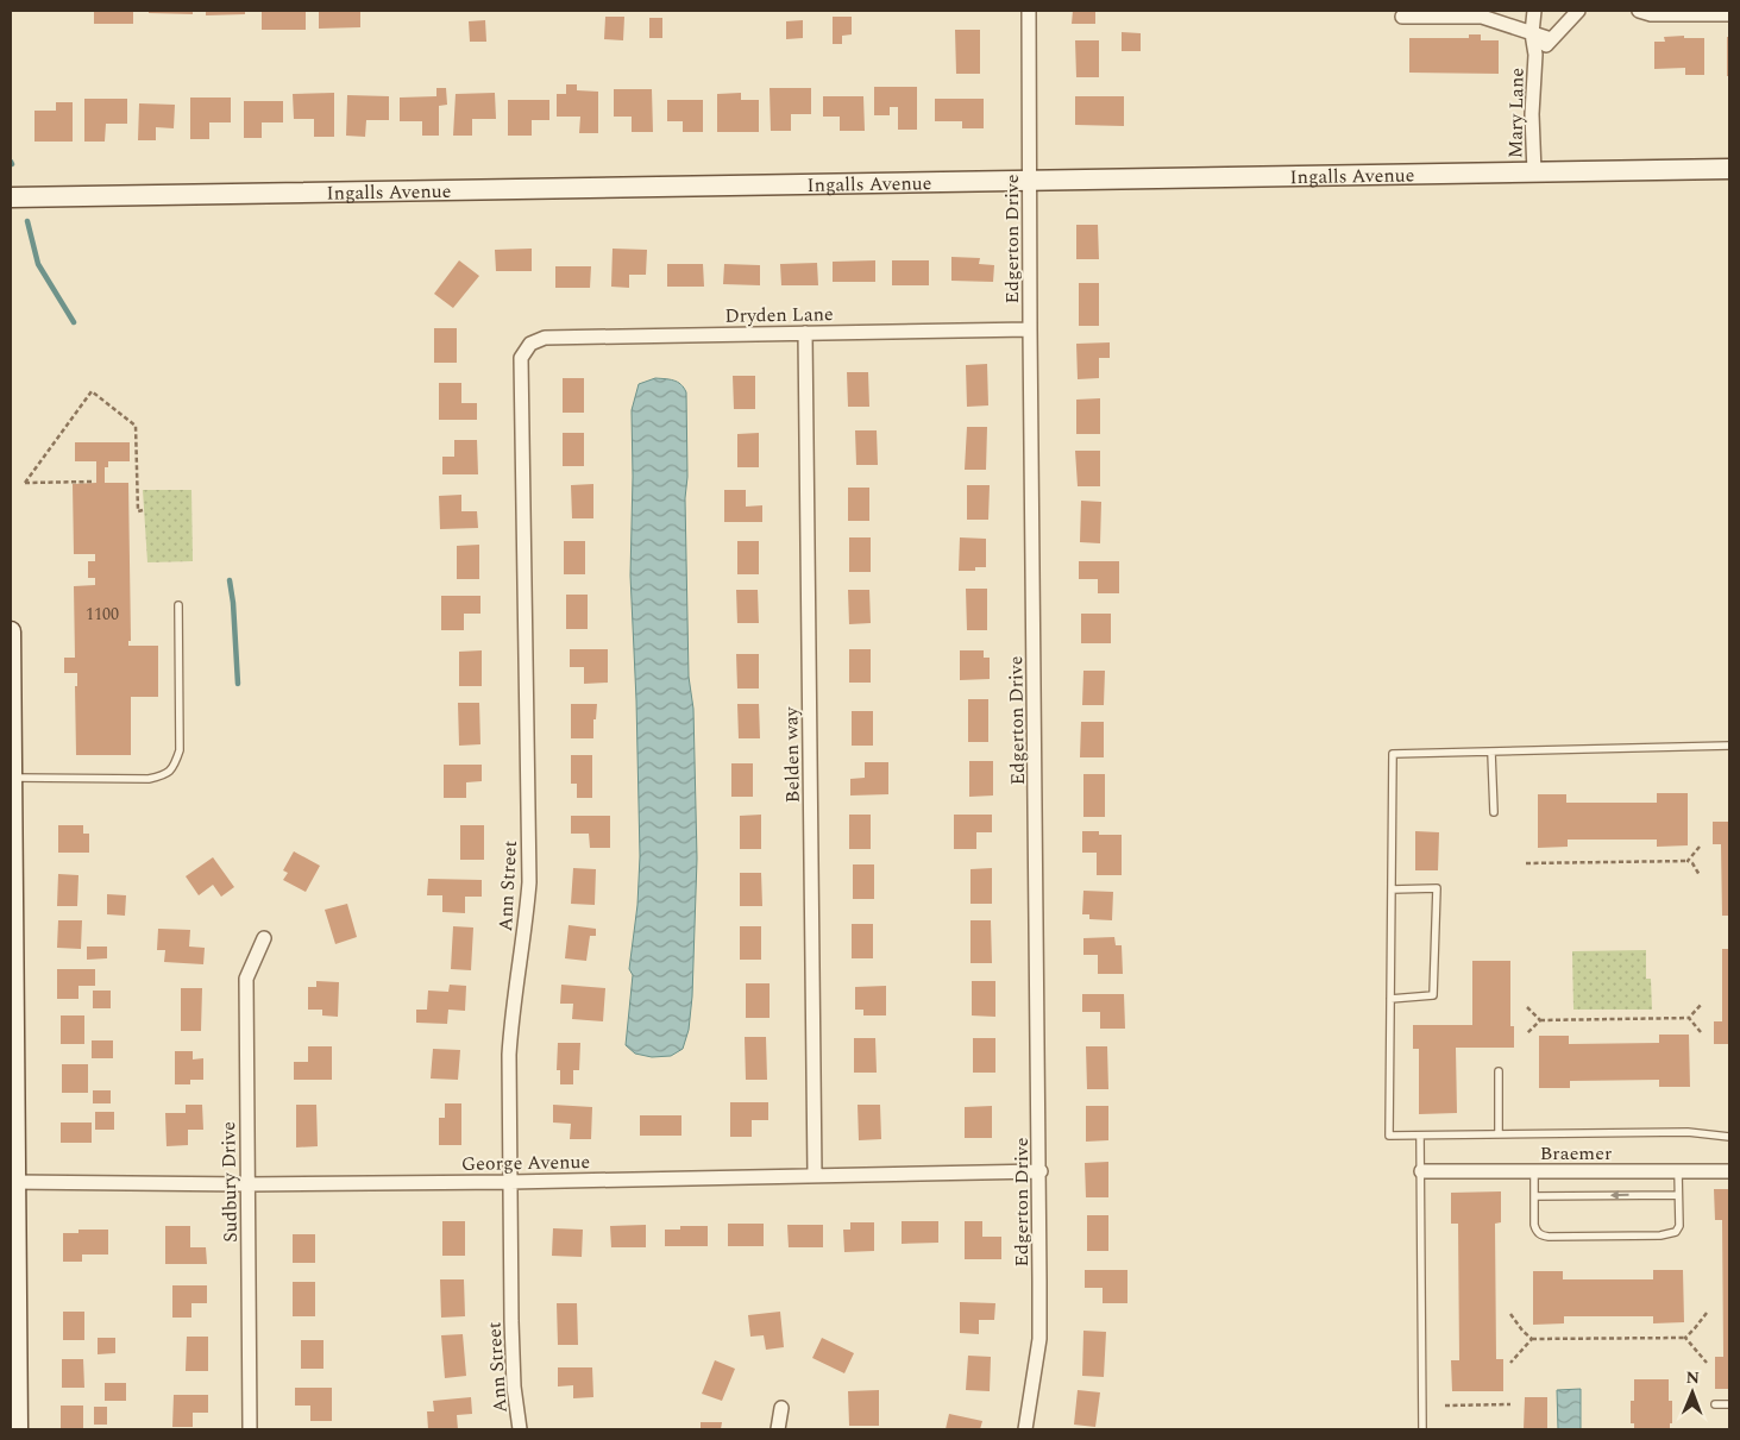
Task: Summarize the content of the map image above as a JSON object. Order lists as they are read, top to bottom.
{
  "streets": {
    "street": [
      "Mary Lane",
      "Ingalls Avenue",
      "Edgerton Drive",
      "Dryden Lane",
      "Belden way",
      "Ann Street",
      "Braemer",
      "George Avenue",
      "Sudbury Drive"
    ]
  },
  "crossings": [
    ["Mary Lane", "Ingalls Avenue"],
    ["Ingalls Avenue", "Edgerton Drive"],
    ["Edgerton Drive", "Dryden Lane"],
    ["Edgerton Drive", "George Avenue"],
    ["Dryden Lane", "Belden way"],
    ["Dryden Lane", "Ann Street"],
    ["Belden way", "George Avenue"],
    ["Ann Street", "George Avenue"],
    ["George Avenue", "Sudbury Drive"]
  ],
  "house_numbers": ["1100"],
  "north": "top"
}
